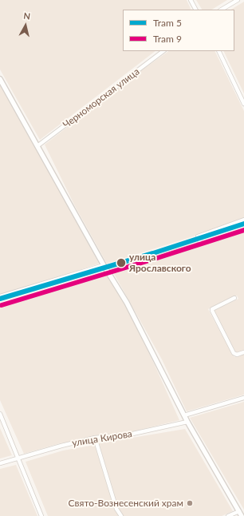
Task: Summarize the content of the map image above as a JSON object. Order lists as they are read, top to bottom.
{
  "streets": {
    "street": ["Черноморская улица", "улица Кирова"]
  },
  "places": ["улица Ярославского", "Свято-Вознесенский храм"],
  "lines": ["tram line 5", "tram line 9"],
  "legend": ["Tram 5", "Tram 9"],
  "north": "top"
}
